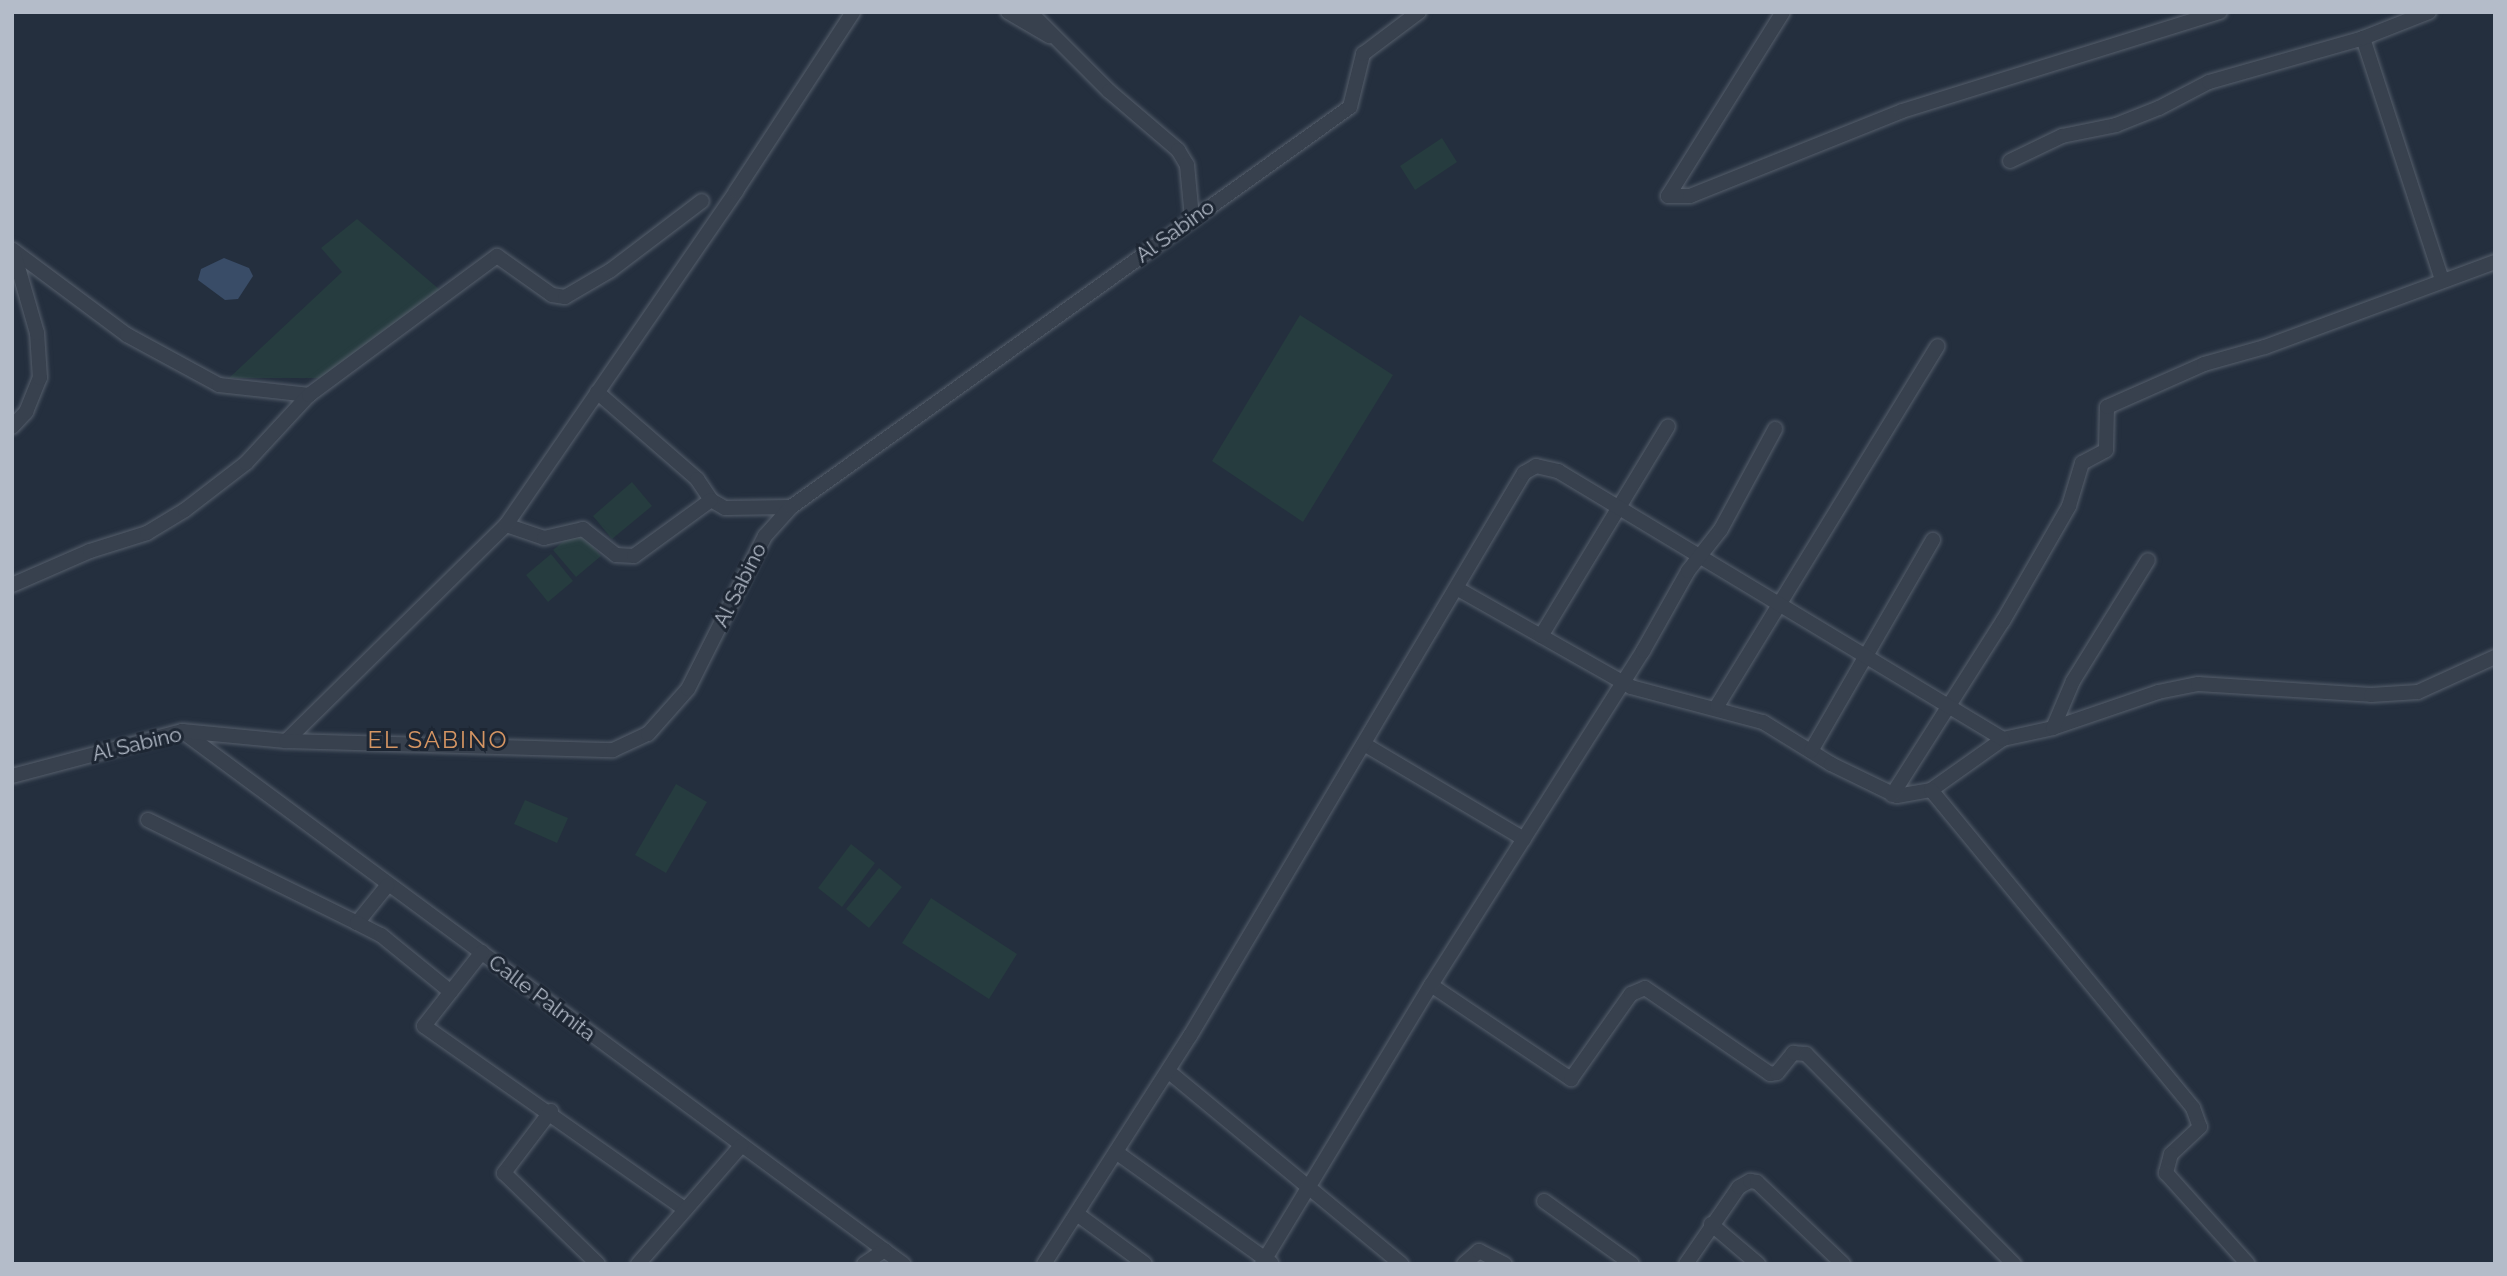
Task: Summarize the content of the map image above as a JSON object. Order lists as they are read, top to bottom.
{
  "streets": {
    "street": ["Al Sabino", "Calle Palmita"]
  },
  "crossings": [
    ["Al Sabino", "Calle Palmita"]
  ],
  "districts": ["EL SABINO"]
}
